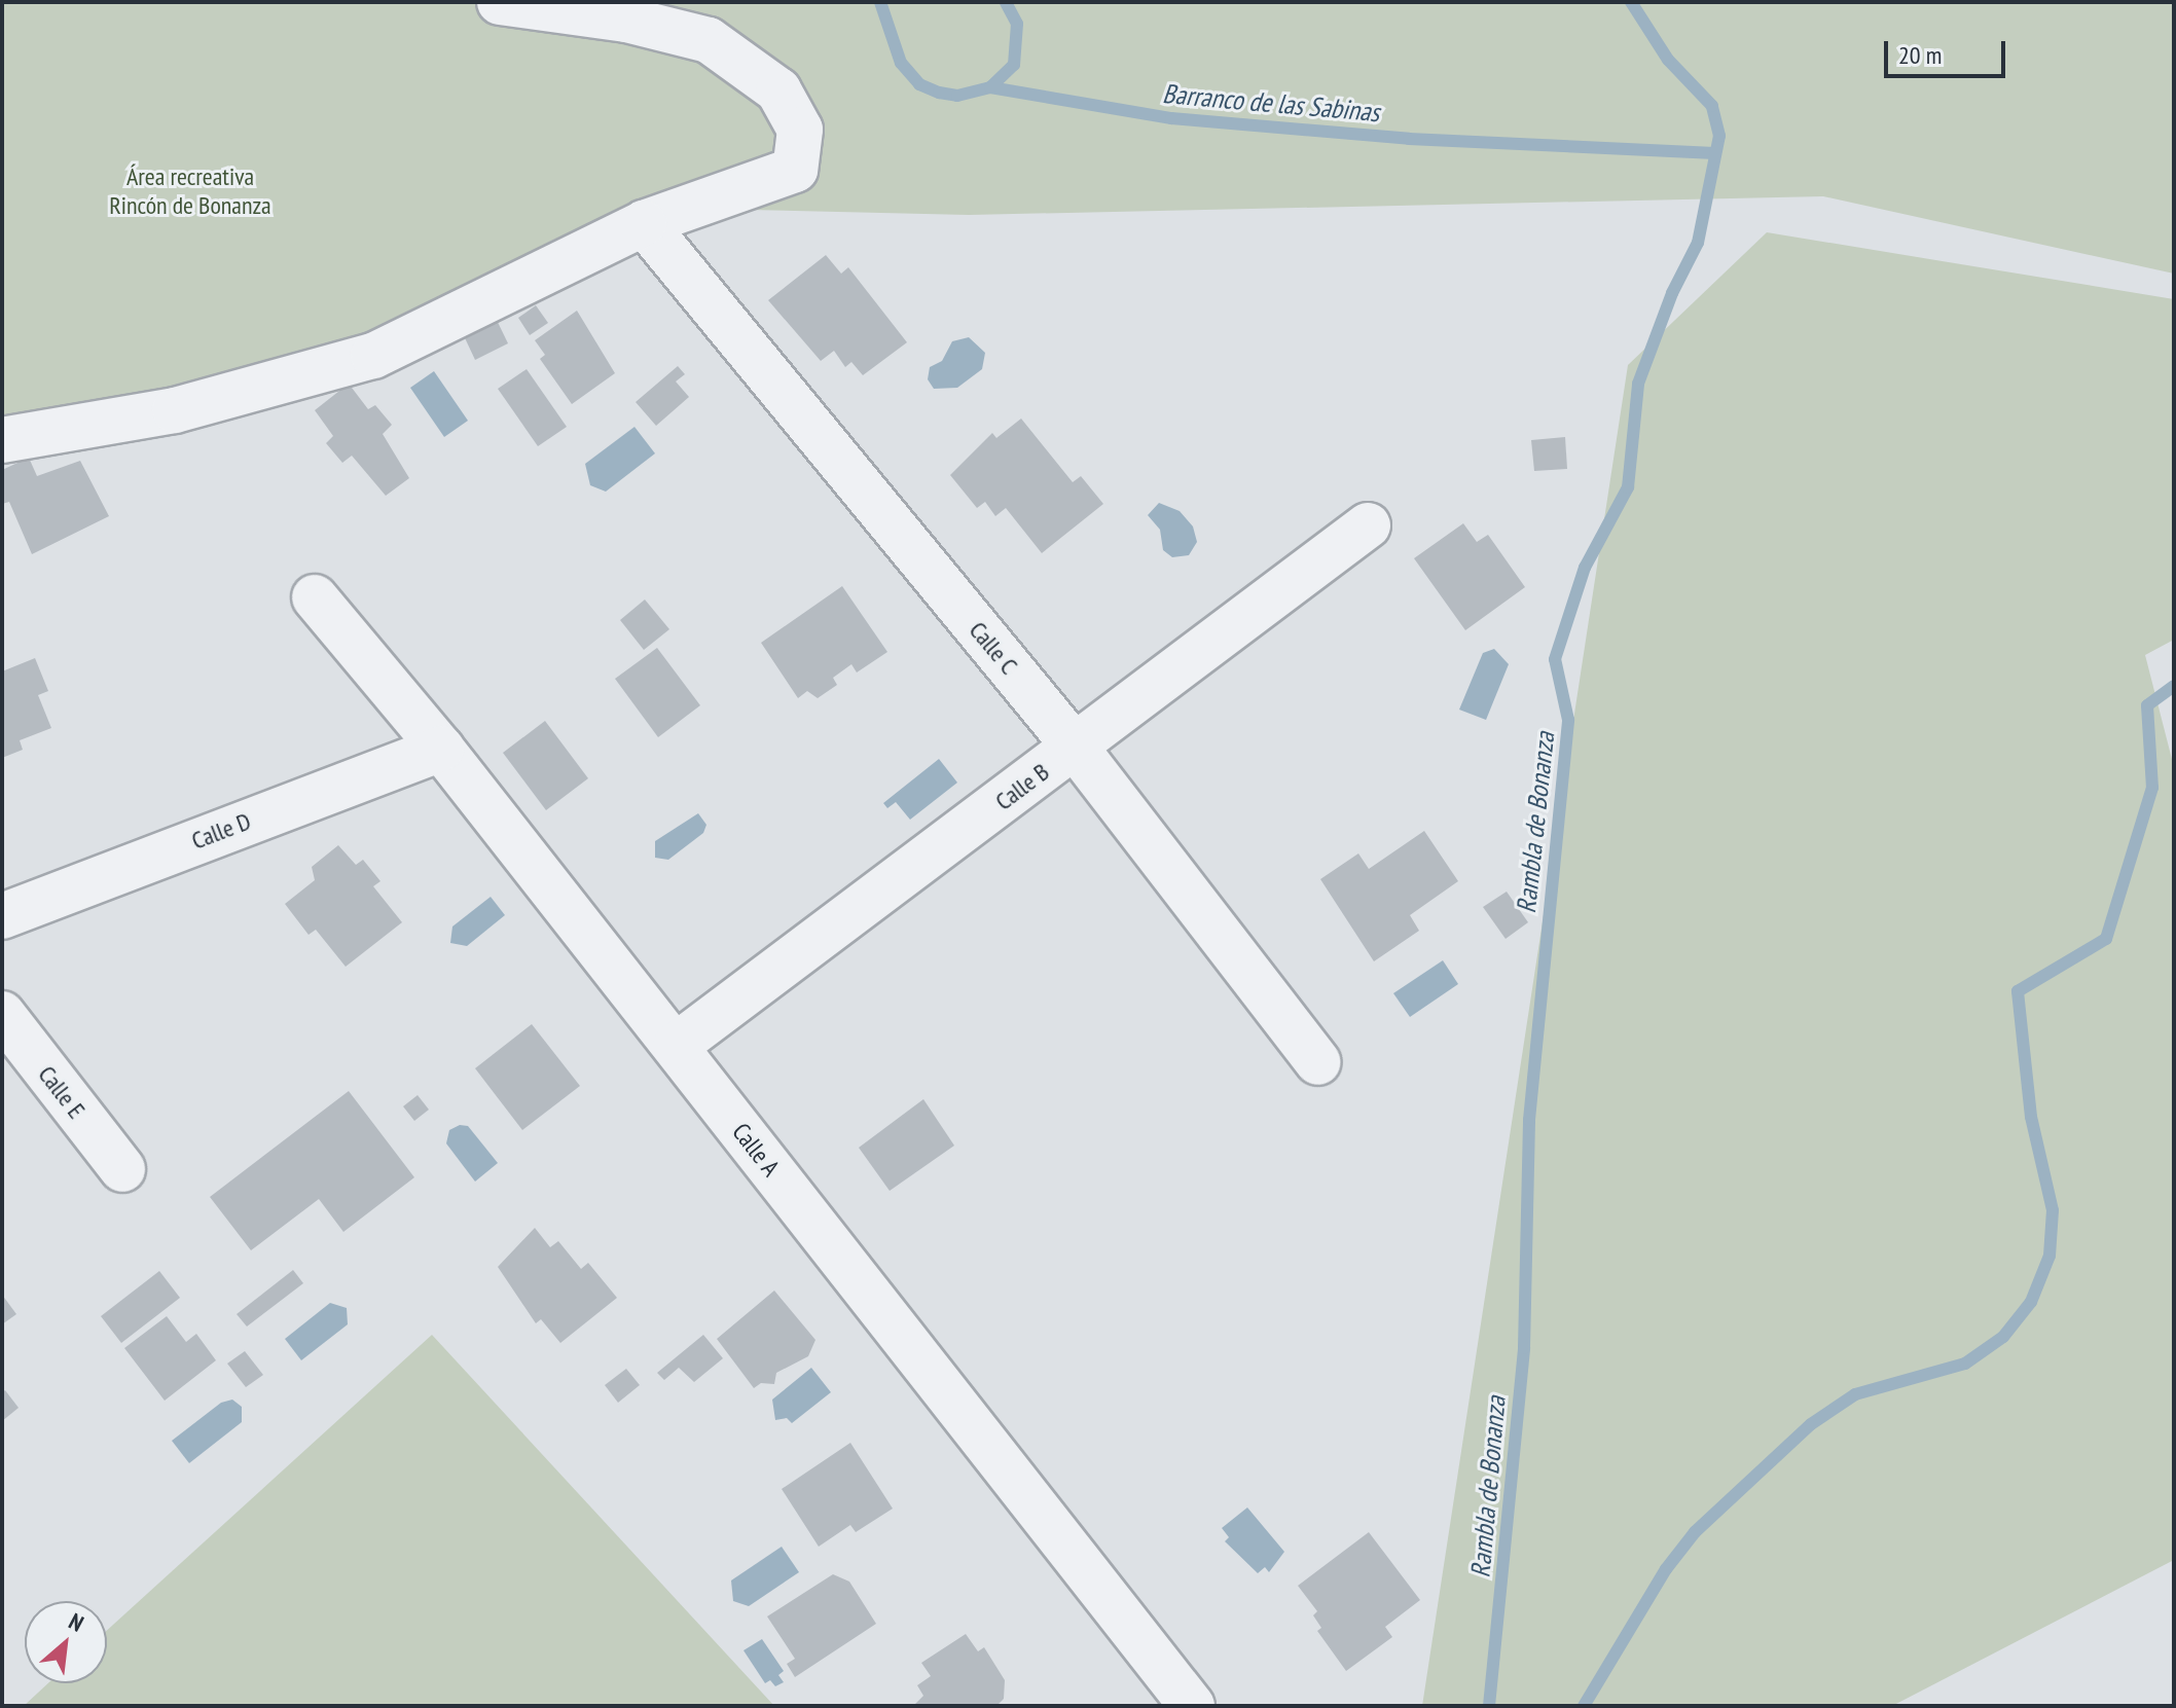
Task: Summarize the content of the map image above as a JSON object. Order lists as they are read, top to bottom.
{
  "streets": {
    "street": [
      "Calle C",
      "Calle B",
      "Calle D",
      "Calle E",
      "Calle A"
    ]
  },
  "crossings": [
    ["Calle C", "Calle B"],
    ["Calle B", "Calle A"],
    ["Calle D", "Calle A"]
  ],
  "water": ["Barranco de las Sabinas", "Rambla de Bonanza"],
  "parks": ["Área recreativa Rincón de Bonanza"],
  "scale_bar": "20 m",
  "north": "top right"
}
